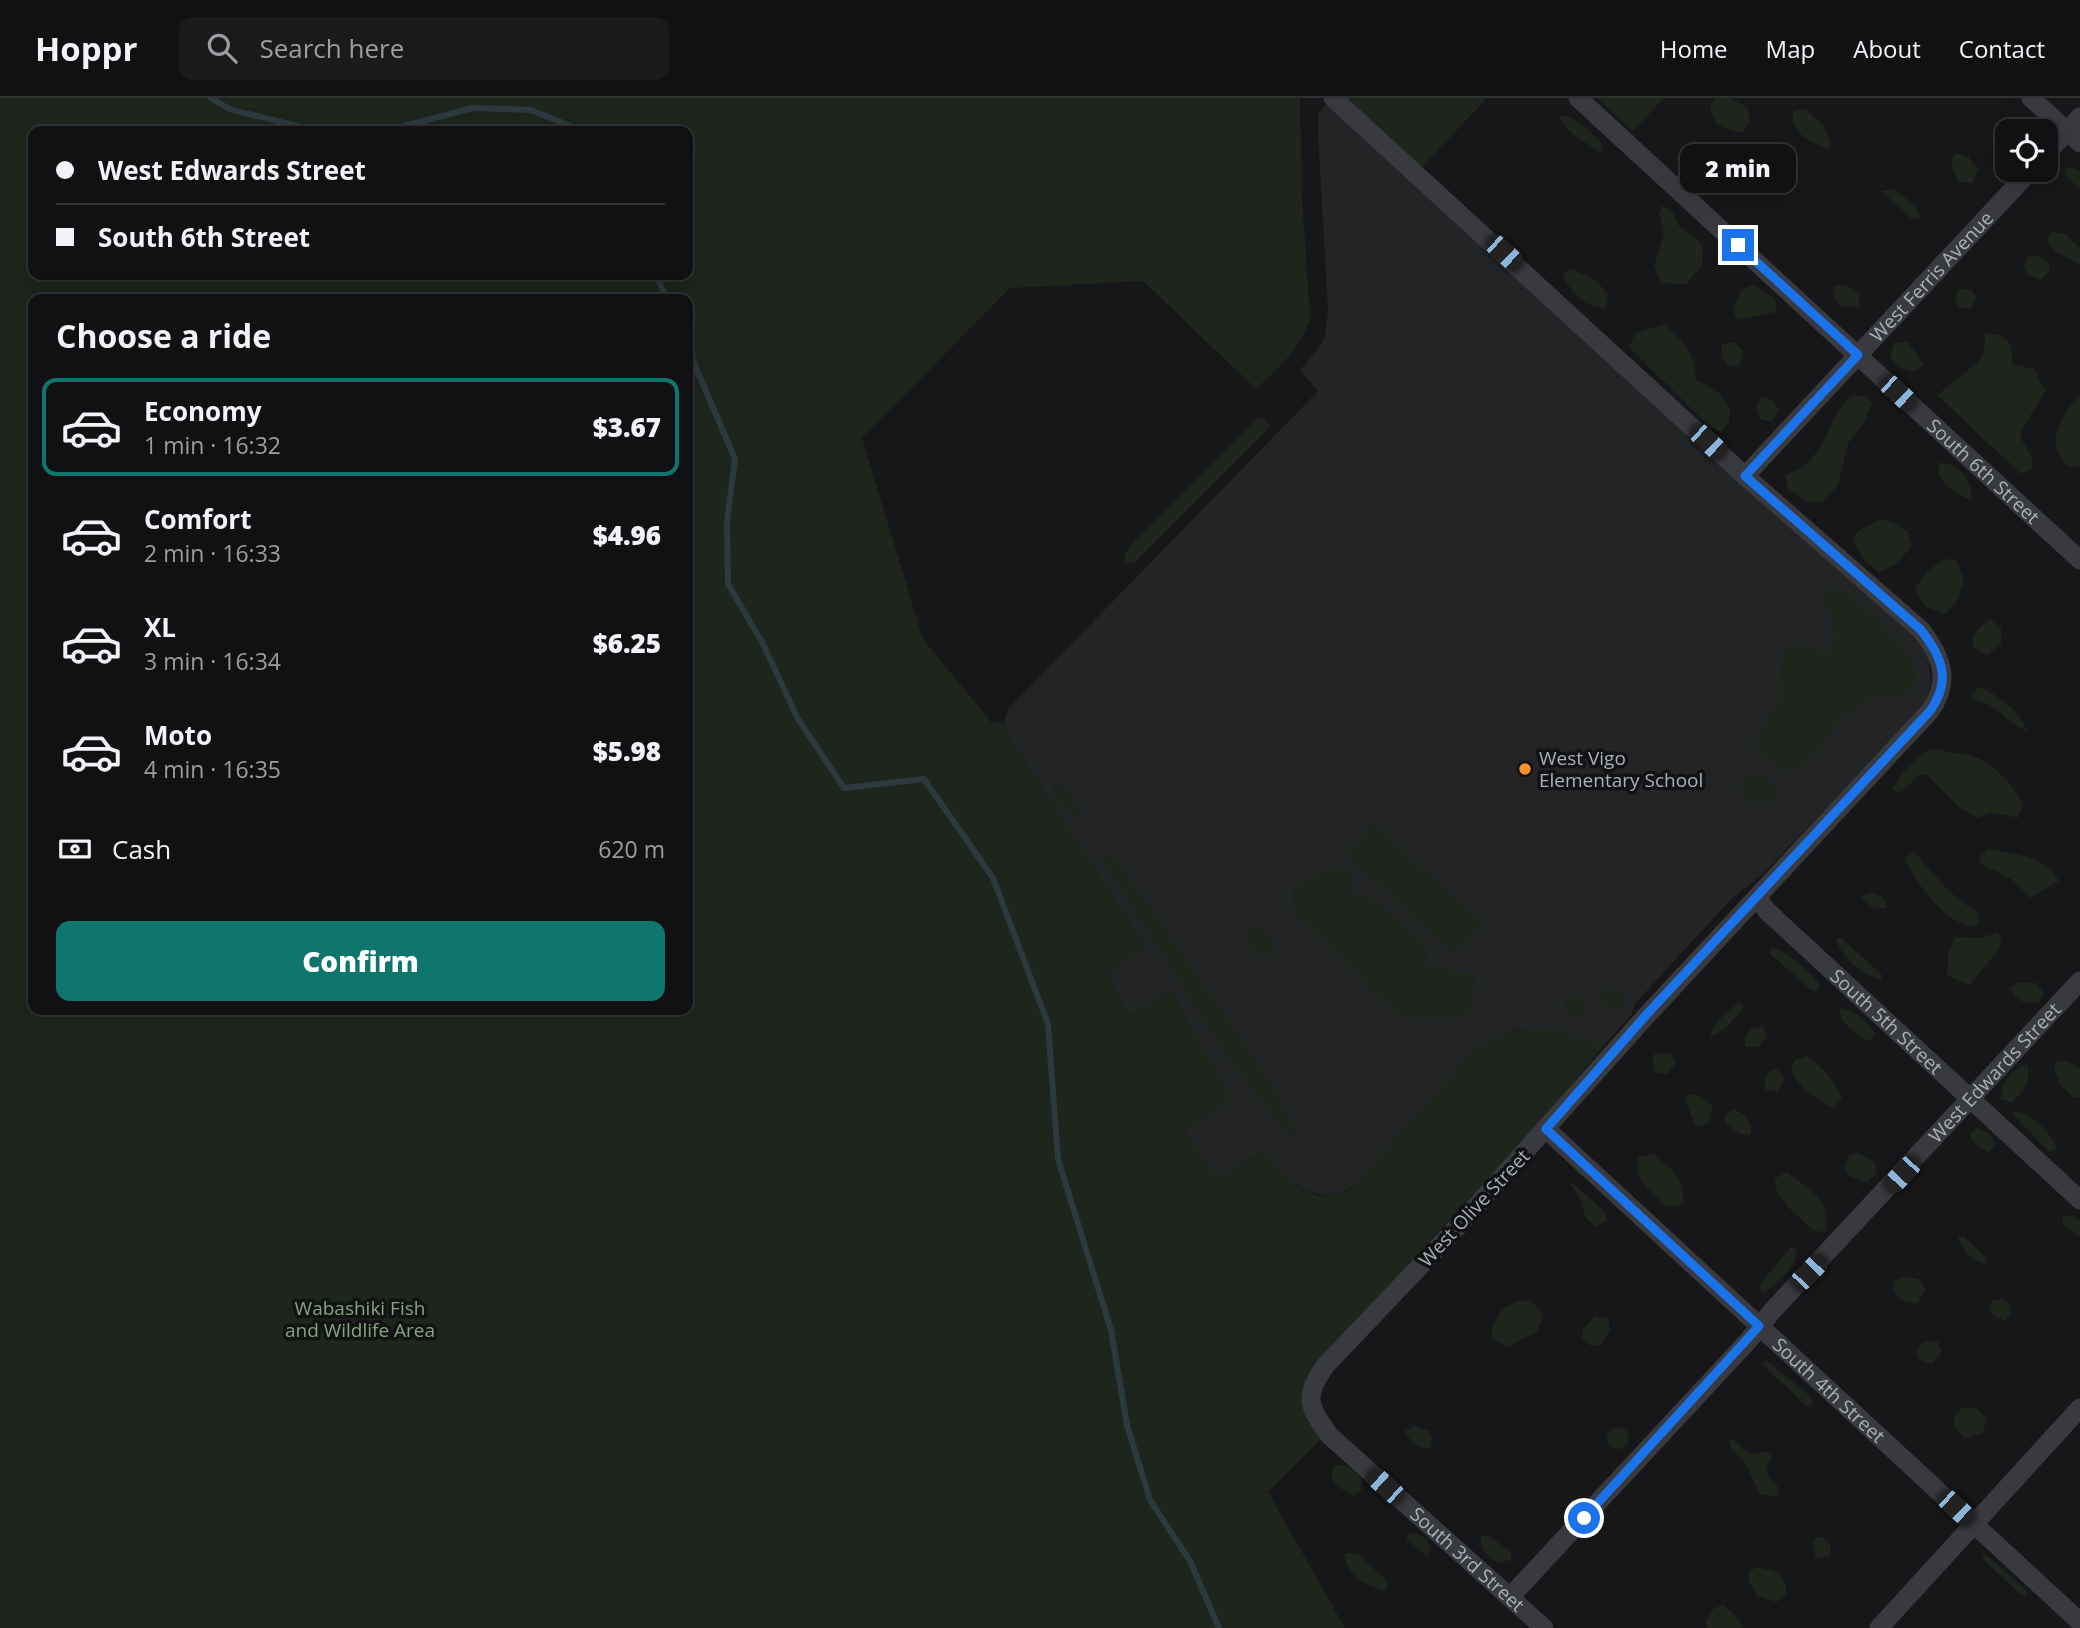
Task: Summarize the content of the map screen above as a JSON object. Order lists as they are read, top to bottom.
{
  "streets": {
    "street": [
      "West Ferris Avenue",
      "South 6th Street",
      "South 5th Street",
      "West Edwards Street",
      "West Olive Street",
      "South 4th Street",
      "South 3rd Street"
    ]
  },
  "crossings": [
    ["West Ferris Avenue", "South 6th Street"],
    ["West Ferris Avenue", "West Olive Street"],
    ["South 5th Street", "West Edwards Street"],
    ["South 5th Street", "West Olive Street"],
    ["West Edwards Street", "South 4th Street"],
    ["West Edwards Street", "South 3rd Street"],
    ["West Olive Street", "South 4th Street"],
    ["West Olive Street", "South 3rd Street"]
  ],
  "parks": ["Wabashiki Fish and Wildlife Area"],
  "places": ["West Vigo Elementary School"],
  "page": {
    "header": "Hoppr",
    "search": "Search here",
    "nav": [
      "Home",
      "Map",
      "About",
      "Contact"
    ],
    "banner": ["West Edwards Street", "South 6th Street"],
    "bubble": "2 min",
    "heading": "Choose a ride",
    "list": [
      {
        "name": "Economy",
        "note": "1 min · 16:32",
        "value": "$3.67"
      },
      {
        "name": "Comfort",
        "note": "2 min · 16:33",
        "value": "$4.96"
      },
      {
        "name": "XL",
        "note": "3 min · 16:34",
        "value": "$6.25"
      },
      {
        "name": "Moto",
        "note": "4 min · 16:35",
        "value": "$5.98"
      }
    ],
    "pay": ["Cash", "620 m"],
    "buttons": "Confirm"
  }
}
